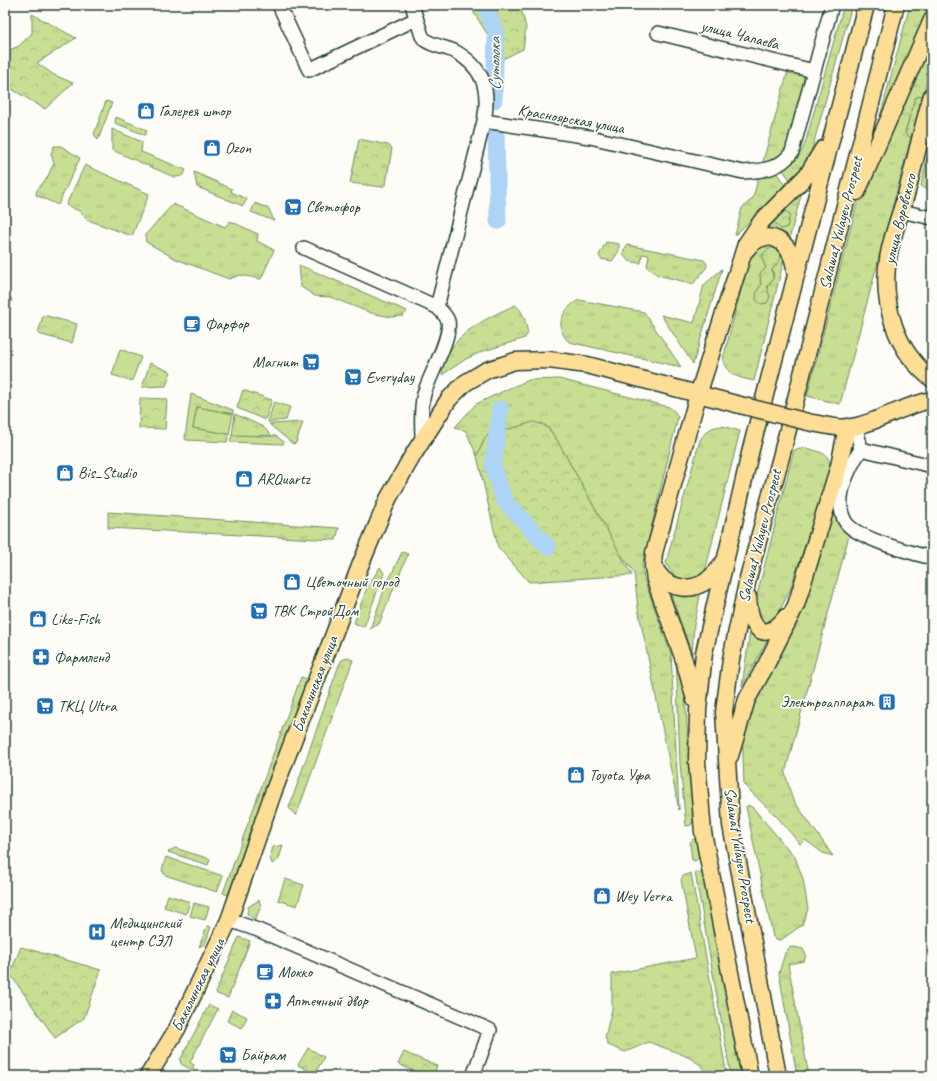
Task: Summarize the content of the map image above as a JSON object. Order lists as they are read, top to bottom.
{
  "streets": {
    "main road": ["улица Воровского", "Salawat Yulayev Prospect", "Бакалинская улица"],
    "street": ["улица Чапаева", "Красноярская улица"]
  },
  "crossings": [
    ["улица Чапаева", "Красноярская улица"]
  ],
  "water": ["Сутолока"],
  "places": {
    "shop": [
      "Галерея штор",
      "Ozon",
      "Bis_Studio",
      "ARQuartz",
      "Цветочный город",
      "Like-Fish",
      "Toyota Уфа",
      "Wey Verra"
    ],
    "supermarket": [
      "Светофор",
      "Магнит",
      "Everyday",
      "ТВК СтройДом",
      "ТКЦ Ultra",
      "Байрам"
    ],
    "cafe": ["Фарфор", "Мокко"],
    "pharmacy": ["Фармленд", "Аптечный двор"],
    "building": ["Электроаппарат"],
    "hospital": ["Медицинский центр СЭЛ"]
  }
}
